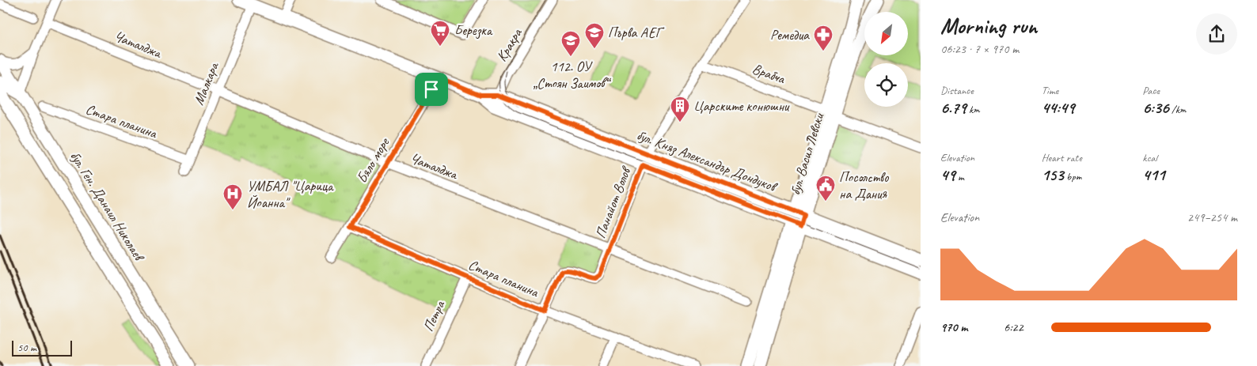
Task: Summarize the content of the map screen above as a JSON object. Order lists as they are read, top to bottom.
{
  "streets": {
    "main road": ["бул. Васил Левски", "бул. Княз Александър Дондуков", "бул. Ген. Данаил Николаев"],
    "street": [
      "Чаталджа",
      "Кракра",
      "Врабча",
      "Малкара",
      "Стара планина",
      "Бяло море",
      "Панайот Волов",
      "Петра"
    ]
  },
  "crossings": [
    ["Чаталджа", "Малкара"],
    ["Чаталджа", "Бяло море"],
    ["Чаталджа", "Панайот Волов"],
    ["Кракра", "бул. Княз Александър Дондуков"],
    ["Врабча", "бул. Васил Левски"],
    ["Врабча", "Панайот Волов"],
    ["Малкара", "Стара планина"],
    ["Малкара", "бул. Княз Александър Дондуков"],
    ["Стара планина", "Бяло море"],
    ["Стара планина", "Панайот Волов"],
    ["Стара планина", "Петра"],
    ["бул. Васил Левски", "бул. Княз Александър Дондуков"],
    ["Бяло море", "бул. Княз Александър Дондуков"],
    ["бул. Княз Александър Дондуков", "Панайот Волов"]
  ],
  "places": {
    "supermarket": ["Березка"],
    "school or university": ["Първа АЕГ", "112. ОУ „Стоян Заимов“"],
    "pharmacy": ["Ремедиа"],
    "building": ["Царските конюшни"],
    "public building": ["Посолство на Дания"],
    "hospital": ["УМБАЛ \"Царица Йоанна\""]
  },
  "scale_bar": "50 m",
  "north": "bottom left",
  "page": {
    "heading": ["Morning run", "06:23 · 7 × 970 m"],
    "stats": [
      ["Distance", "6.79 km"],
      ["Time", "44:49"],
      ["Pace", "6:36 /km"],
      ["Elevation", "49 m"],
      ["Heart rate", "153 bpm"],
      ["kcal", "411"]
    ],
    "chart": ["Elevation", "249–254 m"],
    "list": [
      {
        "name": "970 m",
        "note": "6:22"
      }
    ],
    "scale": "50 m"
  }
}
